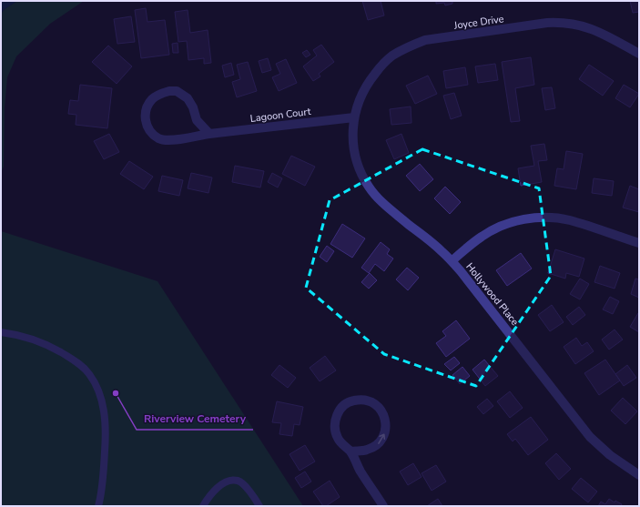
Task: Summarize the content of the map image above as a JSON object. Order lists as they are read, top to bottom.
{
  "streets": {
    "street": ["Joyce Drive", "Lagoon Court", "Hollywood Place"]
  },
  "crossings": [
    ["Joyce Drive", "Lagoon Court"],
    ["Joyce Drive", "Hollywood Place"],
    ["Lagoon Court", "Hollywood Place"]
  ],
  "places": ["Riverview Cemetery"]
}
